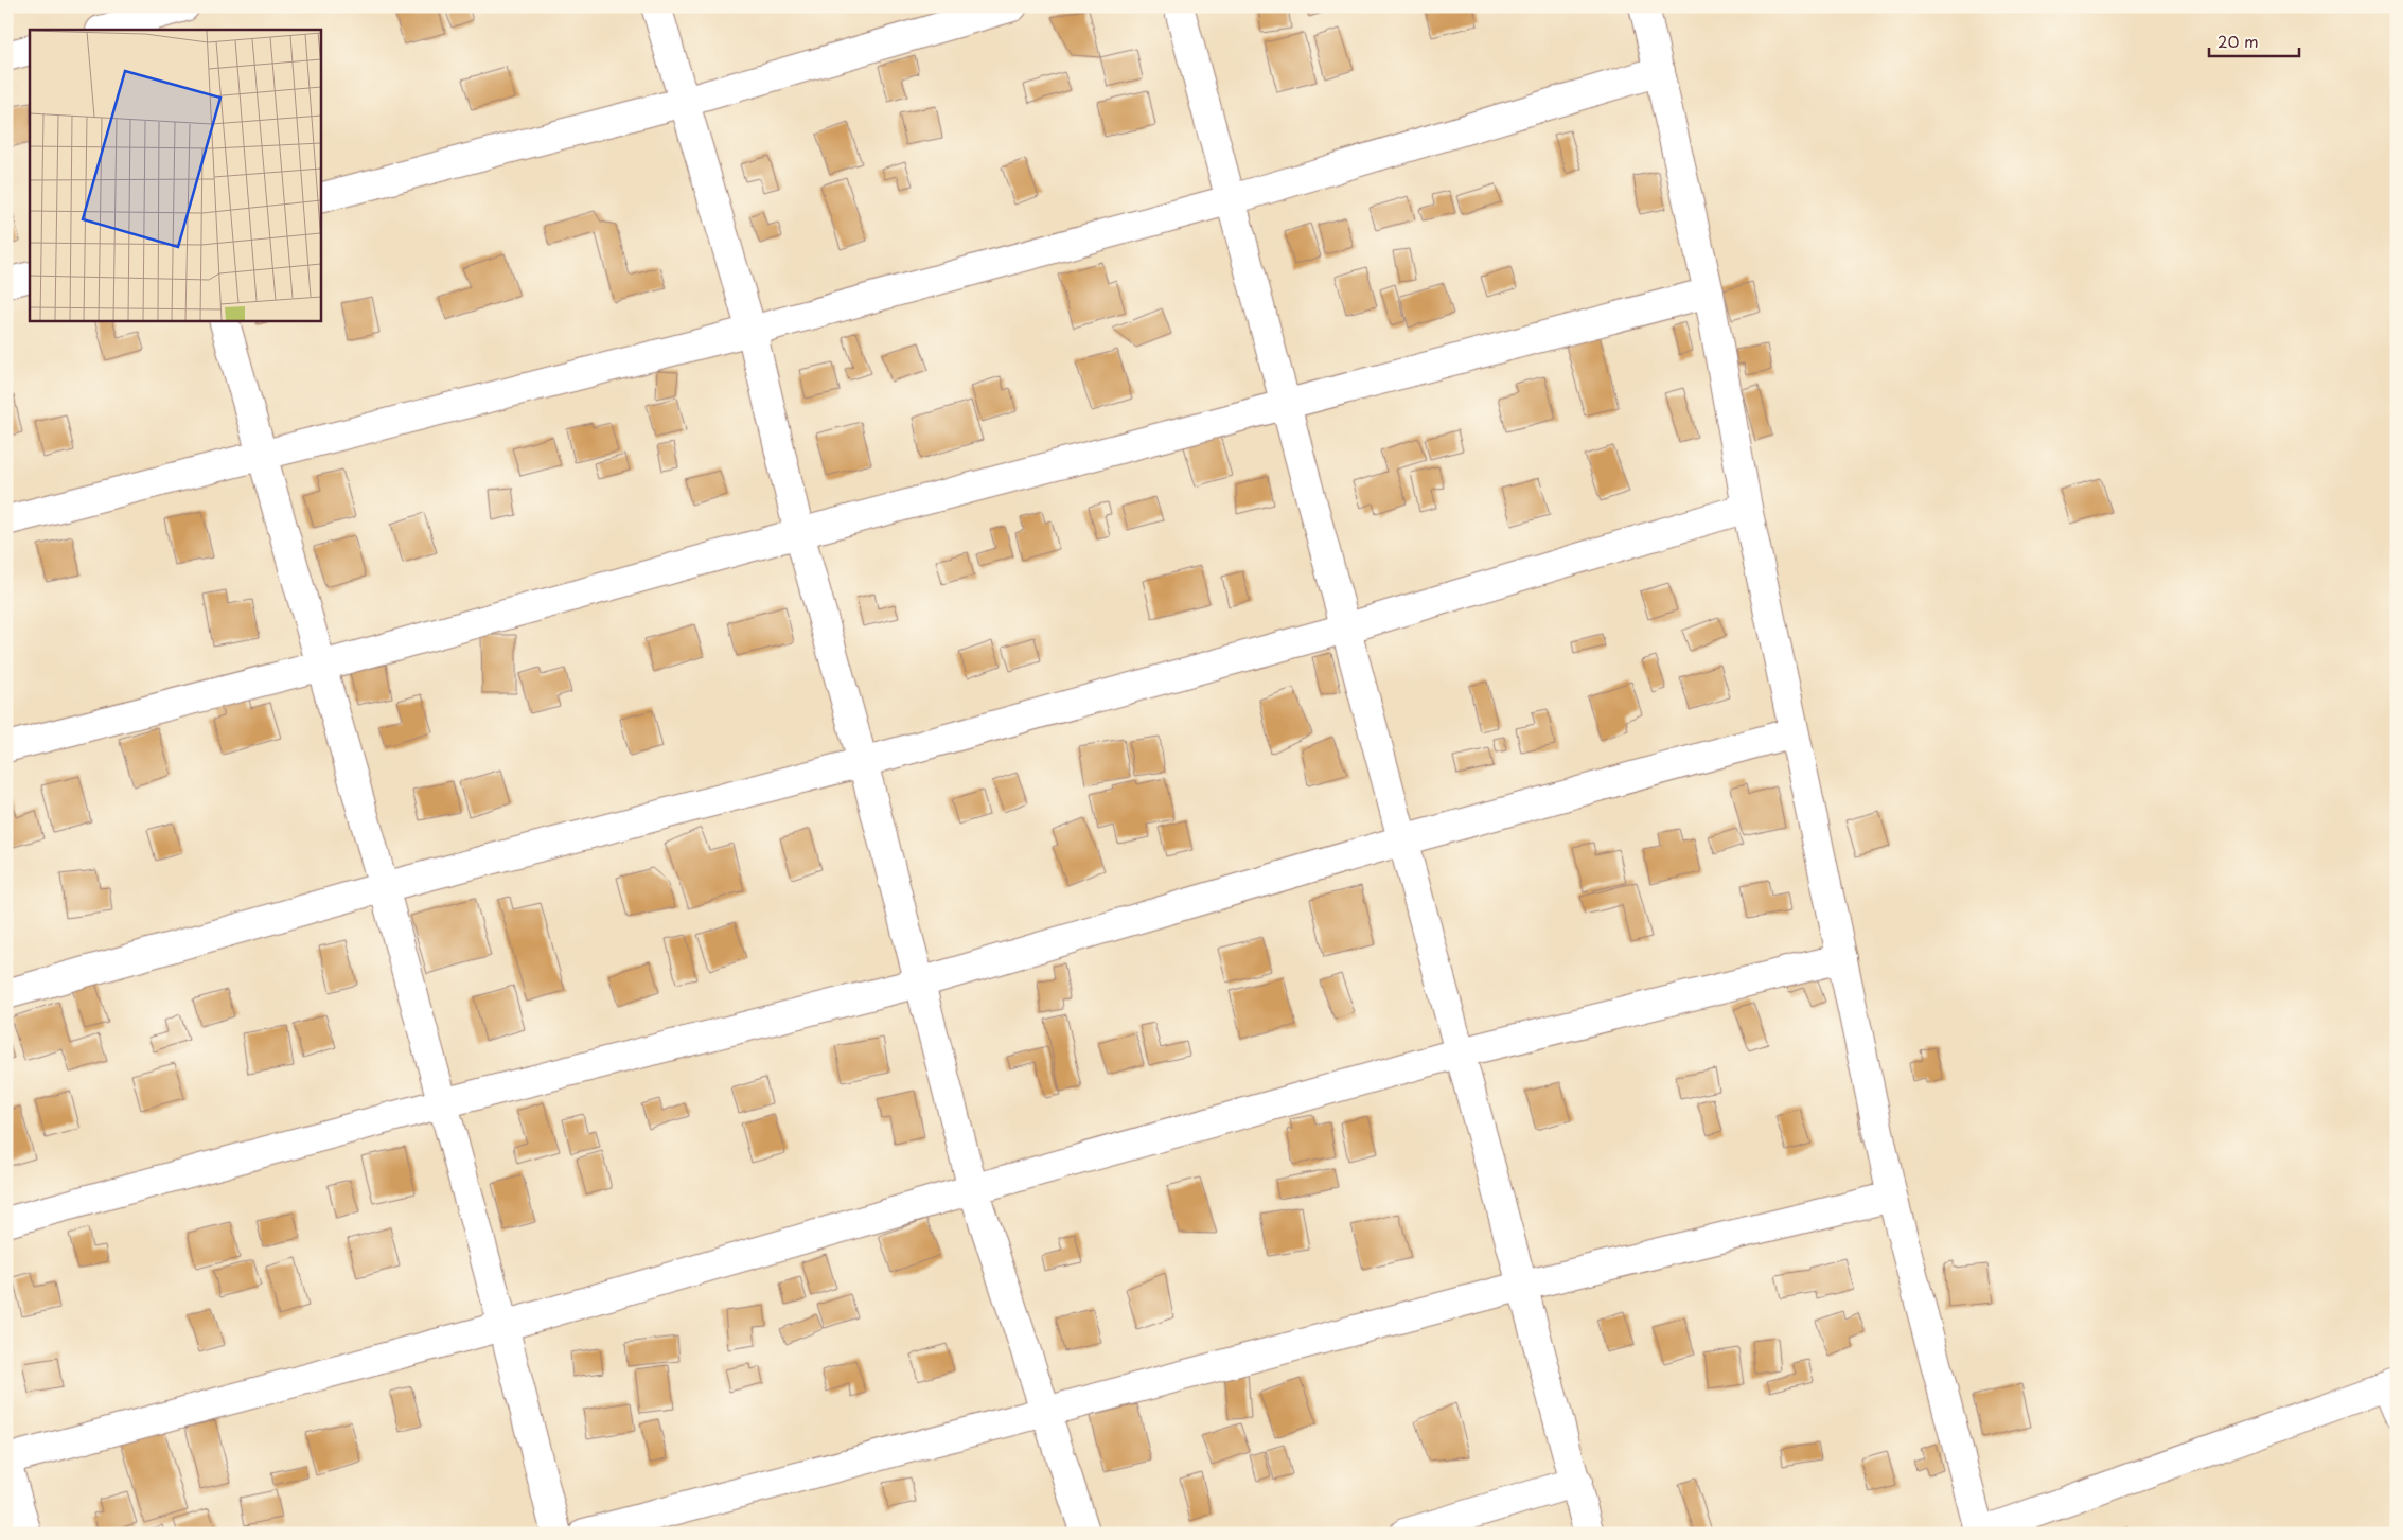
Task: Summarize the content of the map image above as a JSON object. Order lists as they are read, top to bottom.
{
  "scale_bar": "20 m"
}
